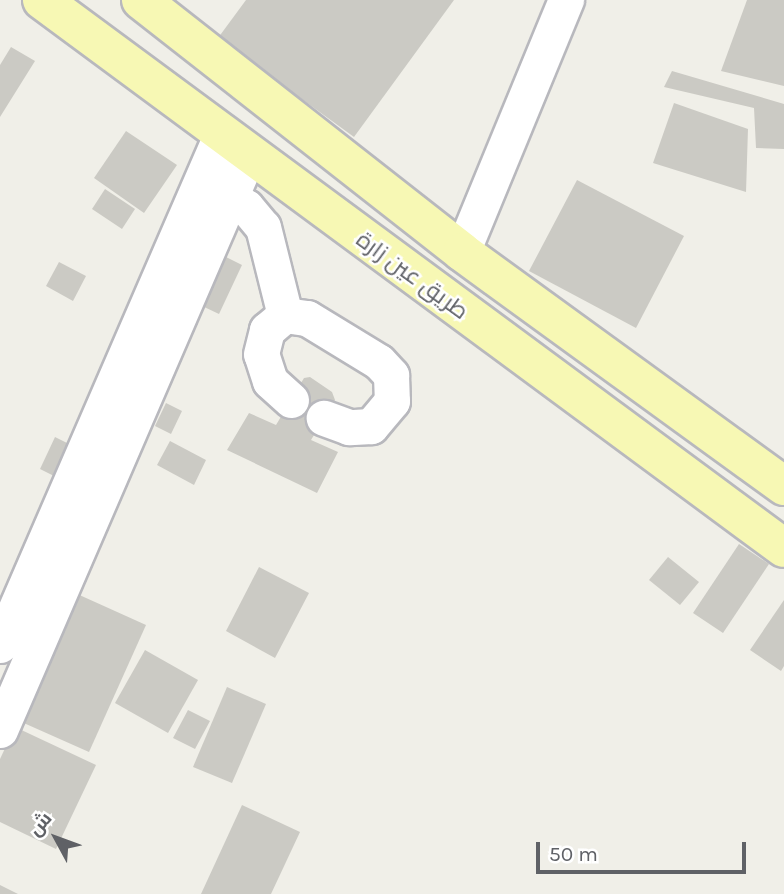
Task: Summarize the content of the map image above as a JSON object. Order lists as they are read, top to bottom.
{
  "streets": {
    "main road": ["طريق عين زارة"]
  },
  "scale_bar": "50 m",
  "north": "top left"
}
